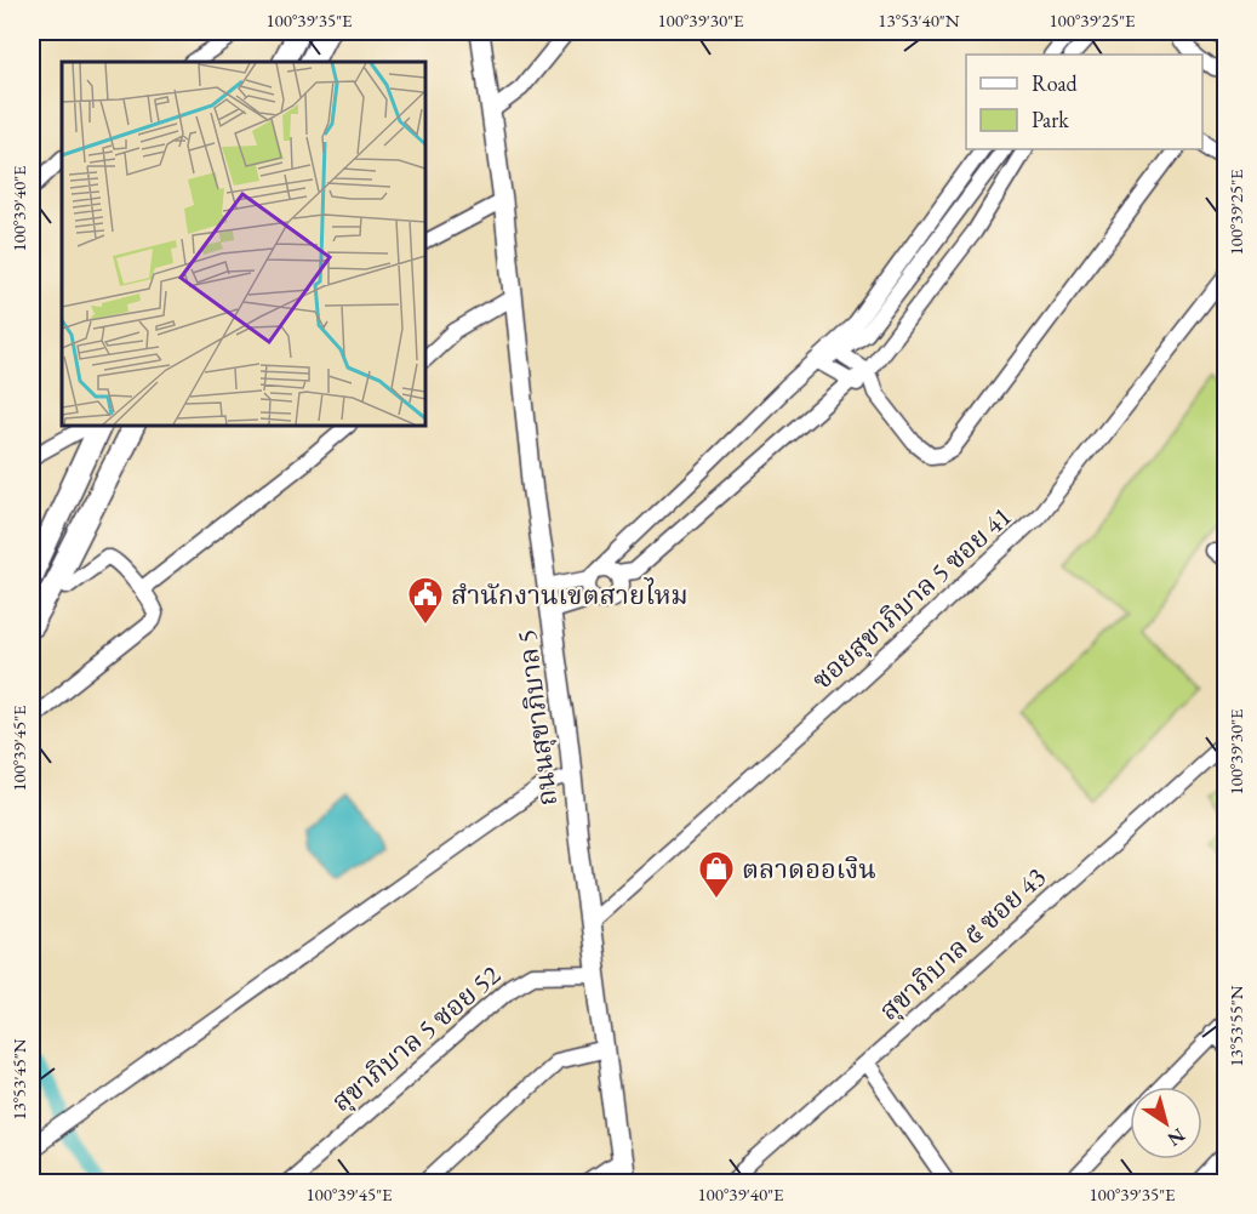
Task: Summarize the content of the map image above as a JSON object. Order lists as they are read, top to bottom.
{
  "streets": {
    "main road": ["ถนนสุขาภิบาล 5"],
    "street": ["ซอยสุขาภิบาล 5 ซอย 41", "สุขาภิบาล ๕ ซอย 43", "สุขาภิบาล 5 ซอย 52"]
  },
  "crossings": [
    ["ซอยสุขาภิบาล 5 ซอย 41", "ถนนสุขาภิบาล 5"],
    ["ถนนสุขาภิบาล 5", "สุขาภิบาล 5 ซอย 52"]
  ],
  "places": {
    "public building": ["สำนักงานเขตสายไหม"],
    "shop": ["ตลาดออเงิน"]
  },
  "legend": ["Road", "Park"],
  "north": "bottom right",
  "coordinates": [
    "100°39'35\"E",
    "100°39'30\"E",
    "13°53'40\"N",
    "100°39'25\"E",
    "100°39'40\"E",
    "100°39'45\"E",
    "13°53'55\"N",
    "13°53'45\"N"
  ]
}
